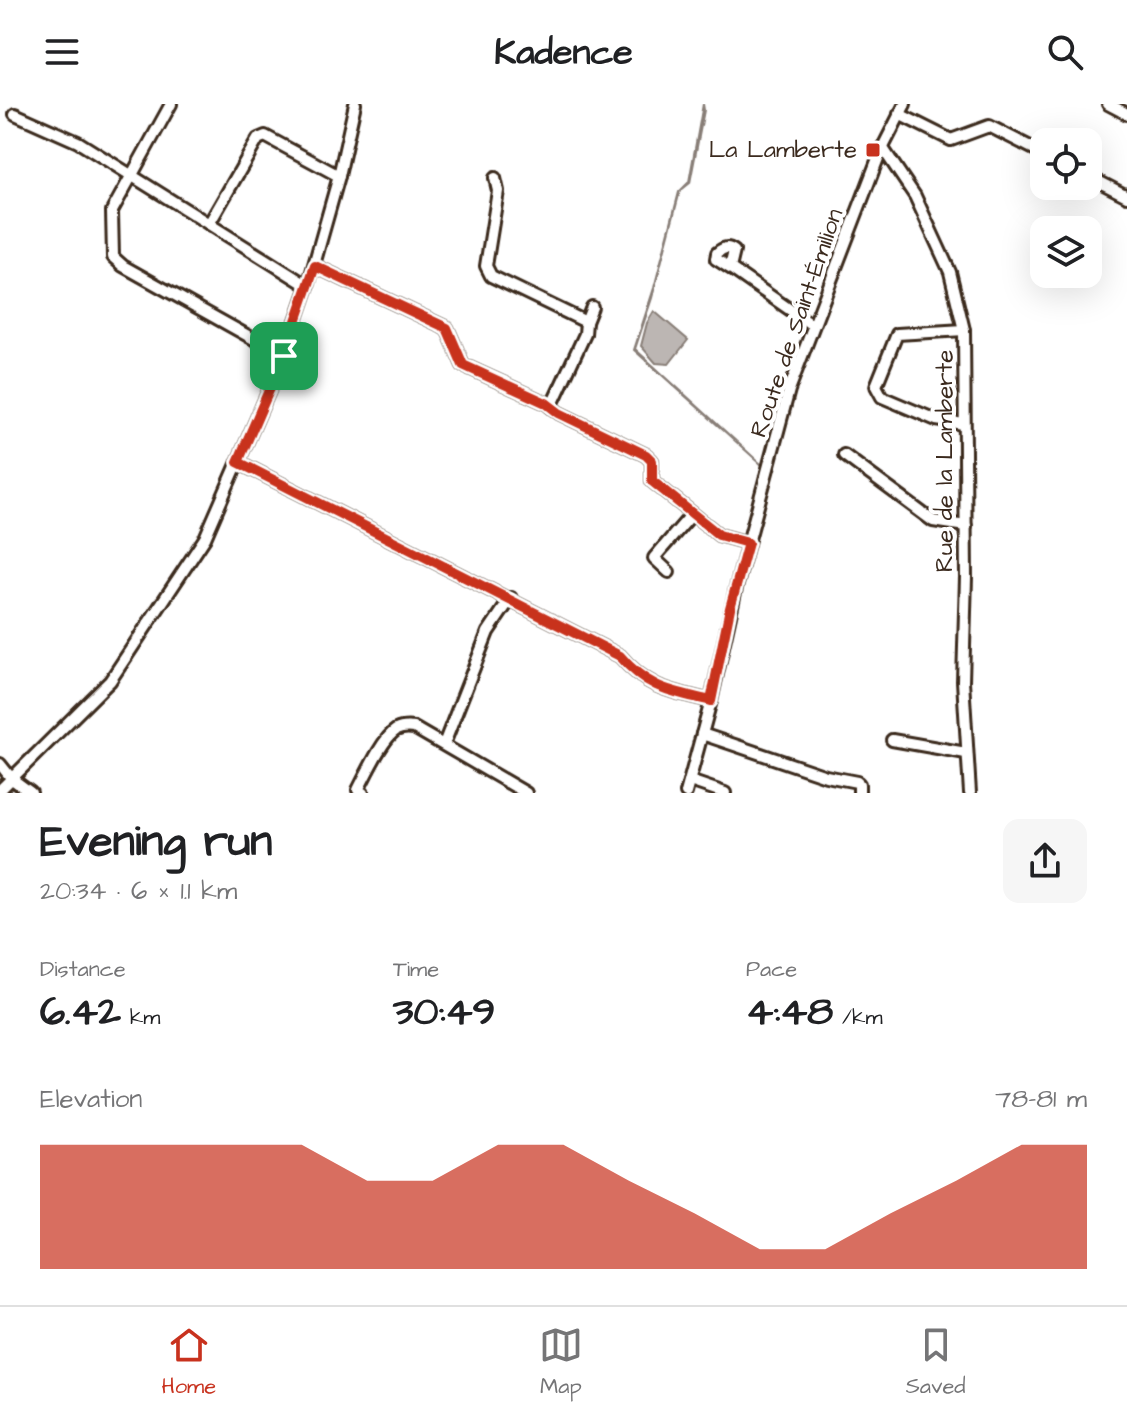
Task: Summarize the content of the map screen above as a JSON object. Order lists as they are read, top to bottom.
{
  "streets": {
    "street": ["Route de Saint-Émilion", "Rue de la Lamberte"]
  },
  "crossings": [
    ["Route de Saint-Émilion", "Rue de la Lamberte"]
  ],
  "places": {
    "transit": ["La Lamberte"]
  },
  "page": {
    "header": "Kadence",
    "heading": ["Evening run", "20:34 · 6 × 1.1 km"],
    "stats": [
      ["Distance", "6.42 km"],
      ["Time", "30:49"],
      ["Pace", "4:48 /km"]
    ],
    "chart": ["Elevation", "78–81 m"],
    "tabs": ["Home", "Map", "Saved"]
  }
}
